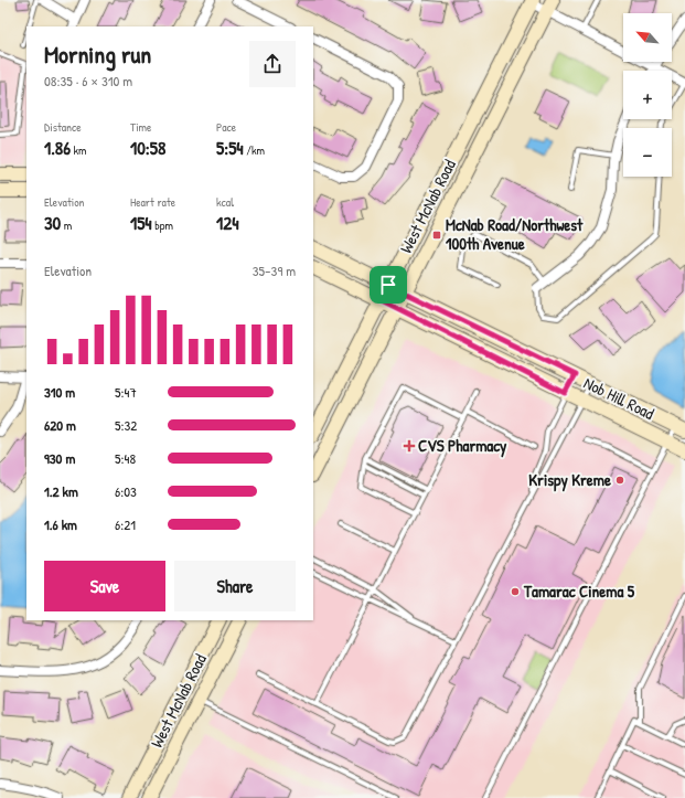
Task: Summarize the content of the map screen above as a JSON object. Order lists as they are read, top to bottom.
{
  "streets": {
    "main road": ["West McNab Road", "Nob Hill Road"]
  },
  "crossings": [
    ["West McNab Road", "Nob Hill Road"]
  ],
  "places": {
    "transit": ["McNab Road/Northwest 100th Avenue"],
    "health": ["CVS Pharmacy"],
    "other": ["Krispy Kreme", "Tamarac Cinema 5"]
  },
  "north": "top left",
  "page": {
    "map_buttons": ["+", "−"],
    "heading": ["Morning run", "08:35 · 6 × 310 m"],
    "stats": [
      ["Distance", "1.86 km"],
      ["Time", "10:58"],
      ["Pace", "5:54 /km"],
      ["Elevation", "30 m"],
      ["Heart rate", "154 bpm"],
      ["kcal", "124"]
    ],
    "chart": ["Elevation", "35–39 m"],
    "list": [
      {
        "name": "310 m",
        "note": "5:47"
      },
      {
        "name": "620 m",
        "note": "5:32"
      },
      {
        "name": "930 m",
        "note": "5:48"
      },
      {
        "name": "1.2 km",
        "note": "6:03"
      },
      {
        "name": "1.6 km",
        "note": "6:21"
      }
    ],
    "buttons": ["Save", "Share"]
  }
}
